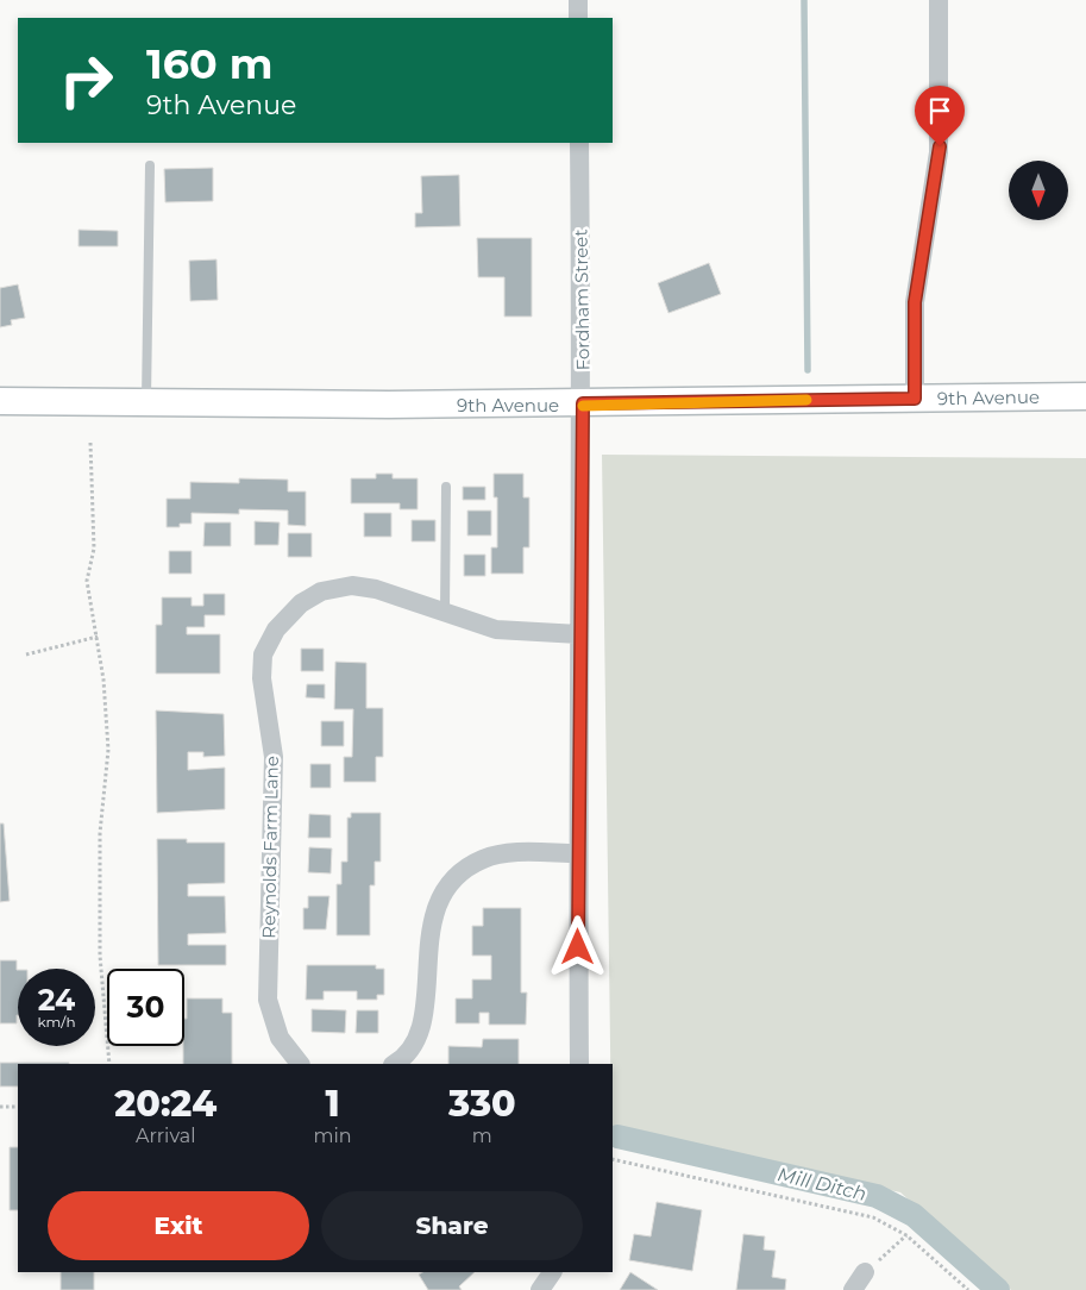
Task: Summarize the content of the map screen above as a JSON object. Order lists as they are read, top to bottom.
{
  "streets": {
    "main road": ["9th Avenue"],
    "street": ["Fordham Street", "Reynolds Farm Lane"]
  },
  "crossings": [
    ["Fordham Street", "9th Avenue"],
    ["Fordham Street", "Reynolds Farm Lane"]
  ],
  "water": ["Mill Ditch"],
  "north": "bottom",
  "page": {
    "turn": ["160 m", "9th Avenue"],
    "speed": "24 km/h",
    "limit": "30",
    "eta": [
      "20:24",
      "Arrival",
      "1",
      "min",
      "330",
      "m"
    ],
    "buttons": ["Exit", "Share"]
  }
}
